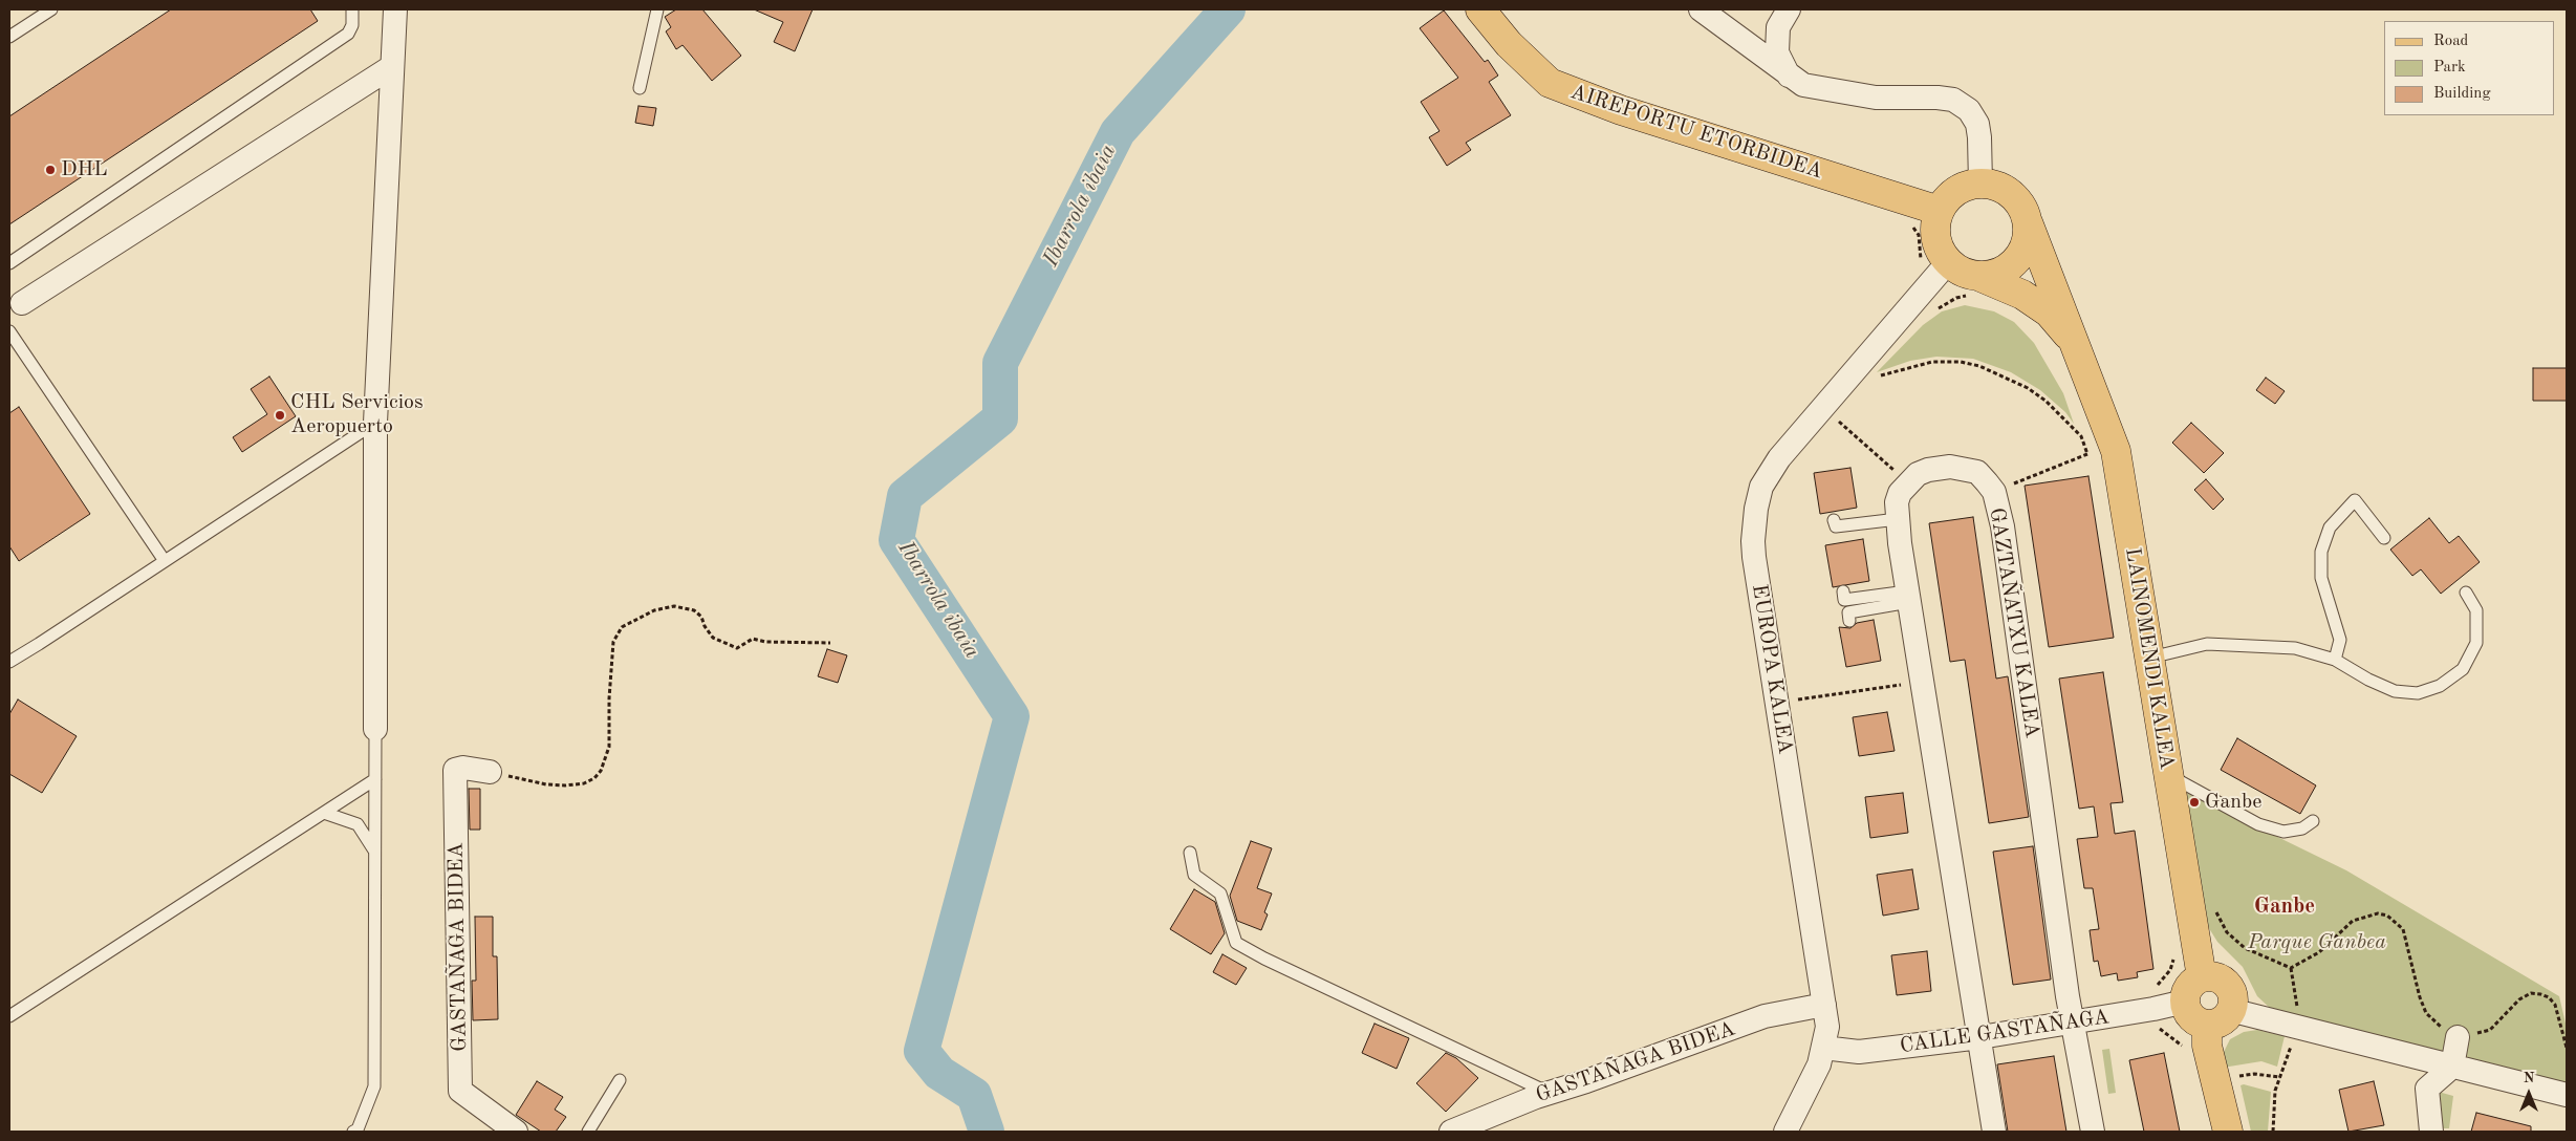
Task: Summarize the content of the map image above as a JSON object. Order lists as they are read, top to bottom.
{
  "streets": {
    "main road": ["AIREPORTU ETORBIDEA", "LAINOMENDI KALEA"],
    "street": [
      "GAZTAÑATXU KALEA",
      "EUROPA KALEA",
      "GASTAÑAGA BIDEA",
      "CALLE GASTAÑAGA"
    ]
  },
  "crossings": [
    ["AIREPORTU ETORBIDEA", "LAINOMENDI KALEA"],
    ["AIREPORTU ETORBIDEA", "EUROPA KALEA"],
    ["GAZTAÑATXU KALEA", "CALLE GASTAÑAGA"],
    ["LAINOMENDI KALEA", "EUROPA KALEA"],
    ["LAINOMENDI KALEA", "CALLE GASTAÑAGA"],
    ["EUROPA KALEA", "GASTAÑAGA BIDEA"],
    ["EUROPA KALEA", "CALLE GASTAÑAGA"]
  ],
  "districts": ["Ganbe"],
  "water": ["Ibarrola ibaia"],
  "parks": ["Parque Ganbea"],
  "places": ["DHL", "CHL Servicios Aeropuerto", "Ganbe"],
  "legend": ["Road", "Park", "Building"],
  "north": "top"
}
